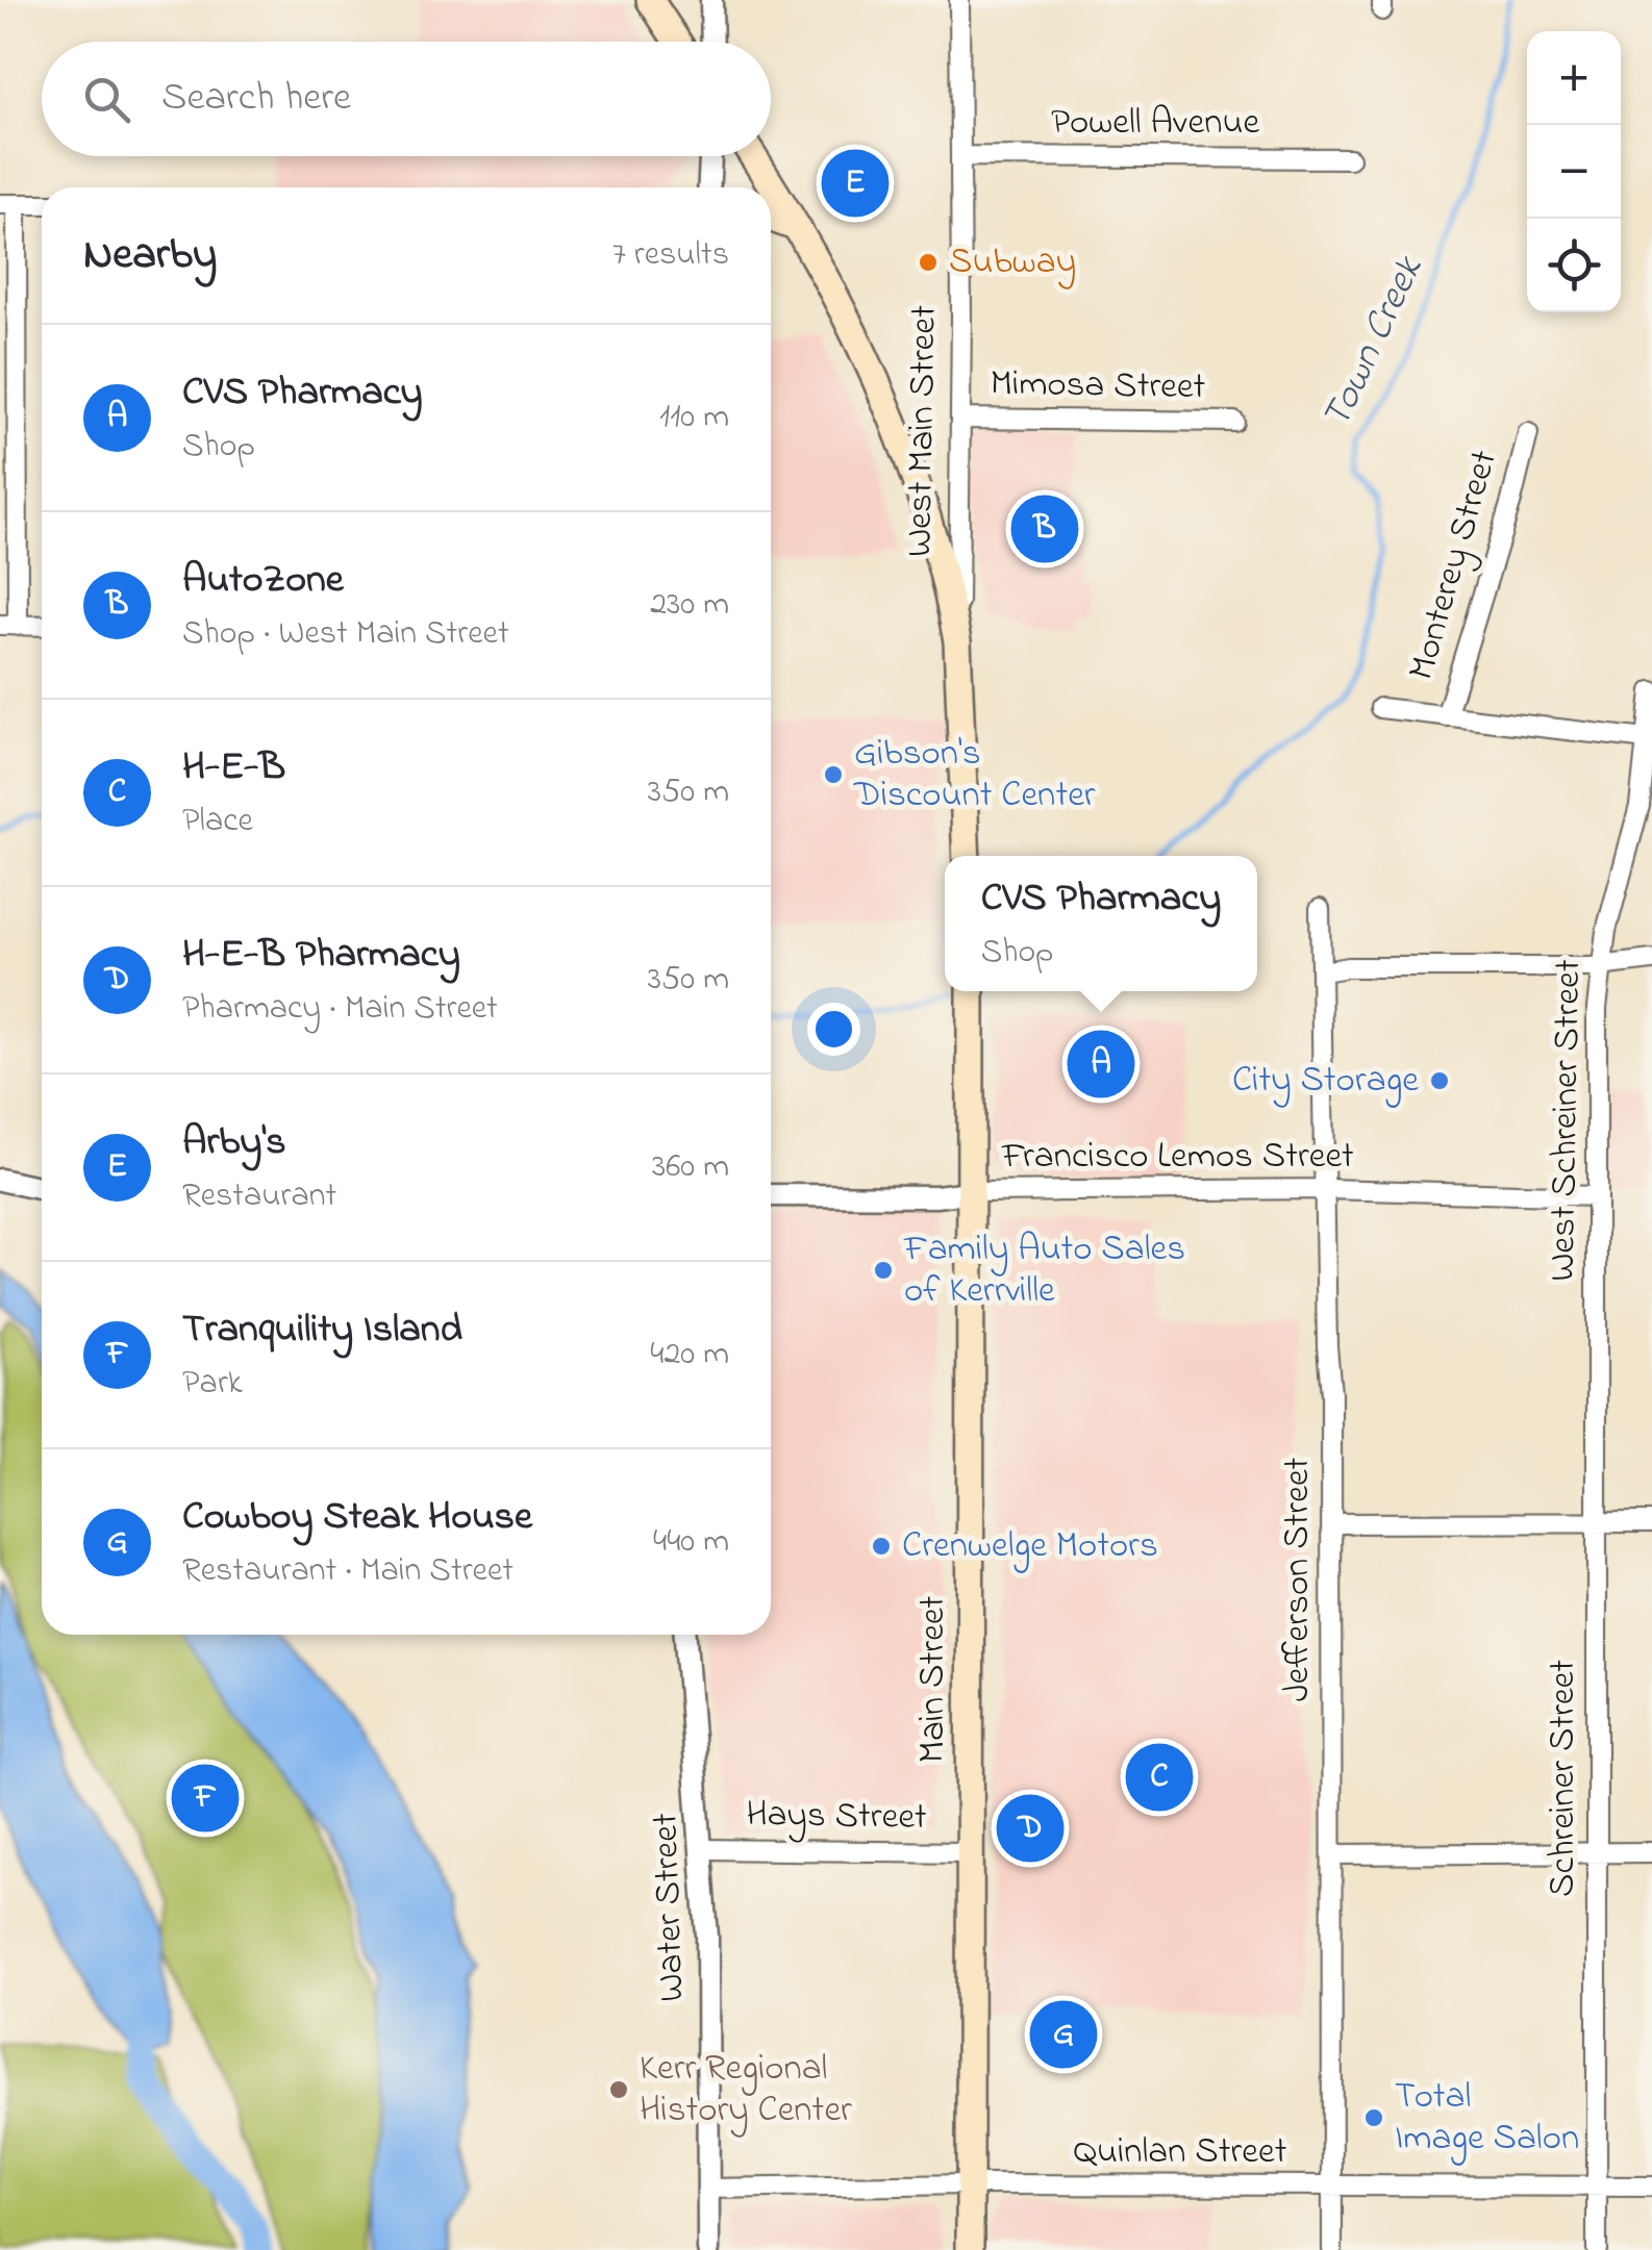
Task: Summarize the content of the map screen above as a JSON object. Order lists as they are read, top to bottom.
{
  "streets": {
    "main road": ["West Main Street", "Main Street"],
    "street": [
      "Powell Avenue",
      "Mimosa Street",
      "Monterey Street",
      "West Schreiner Street",
      "Francisco Lemos Street",
      "Jefferson Street",
      "Schreiner Street",
      "Hays Street",
      "Water Street",
      "Quinlan Street"
    ]
  },
  "crossings": [
    ["Powell Avenue", "West Main Street"],
    ["Mimosa Street", "West Main Street"],
    ["West Schreiner Street", "Francisco Lemos Street"],
    ["West Schreiner Street", "Schreiner Street"],
    ["Francisco Lemos Street", "Jefferson Street"],
    ["Francisco Lemos Street", "Main Street"],
    ["Jefferson Street", "Quinlan Street"],
    ["Main Street", "Hays Street"],
    ["Main Street", "Quinlan Street"],
    ["Schreiner Street", "Quinlan Street"],
    ["Hays Street", "Water Street"],
    ["Water Street", "Quinlan Street"]
  ],
  "water": ["Town Creek"],
  "places": [
    "Subway",
    "Gibson's Discount Center",
    "City Storage",
    "Family Auto Sales of Kerrville",
    "Crenwelge Motors",
    "Kerr Regional History Center",
    "Total Image Salon"
  ],
  "page": {
    "map_buttons": ["+", "−"],
    "search": "Search here",
    "pins": [
      "E",
      "B",
      "A",
      "C",
      "F",
      "D",
      "G"
    ],
    "heading": ["Nearby", "7 results"],
    "list": [
      {
        "mark": "A",
        "name": "CVS Pharmacy",
        "note": "Shop",
        "value": "110 m"
      },
      {
        "mark": "B",
        "name": "AutoZone",
        "note": "Shop · West Main Street",
        "value": "230 m"
      },
      {
        "mark": "C",
        "name": "H-E-B",
        "note": "Place",
        "value": "350 m"
      },
      {
        "mark": "D",
        "name": "H-E-B Pharmacy",
        "note": "Pharmacy · Main Street",
        "value": "350 m"
      },
      {
        "mark": "E",
        "name": "Arby's",
        "note": "Restaurant",
        "value": "360 m"
      },
      {
        "mark": "F",
        "name": "Tranquility Island",
        "note": "Park",
        "value": "420 m"
      },
      {
        "mark": "G",
        "name": "Cowboy Steak House",
        "note": "Restaurant · Main Street",
        "value": "440 m"
      }
    ],
    "popup": ["CVS Pharmacy", "Shop"]
  }
}
